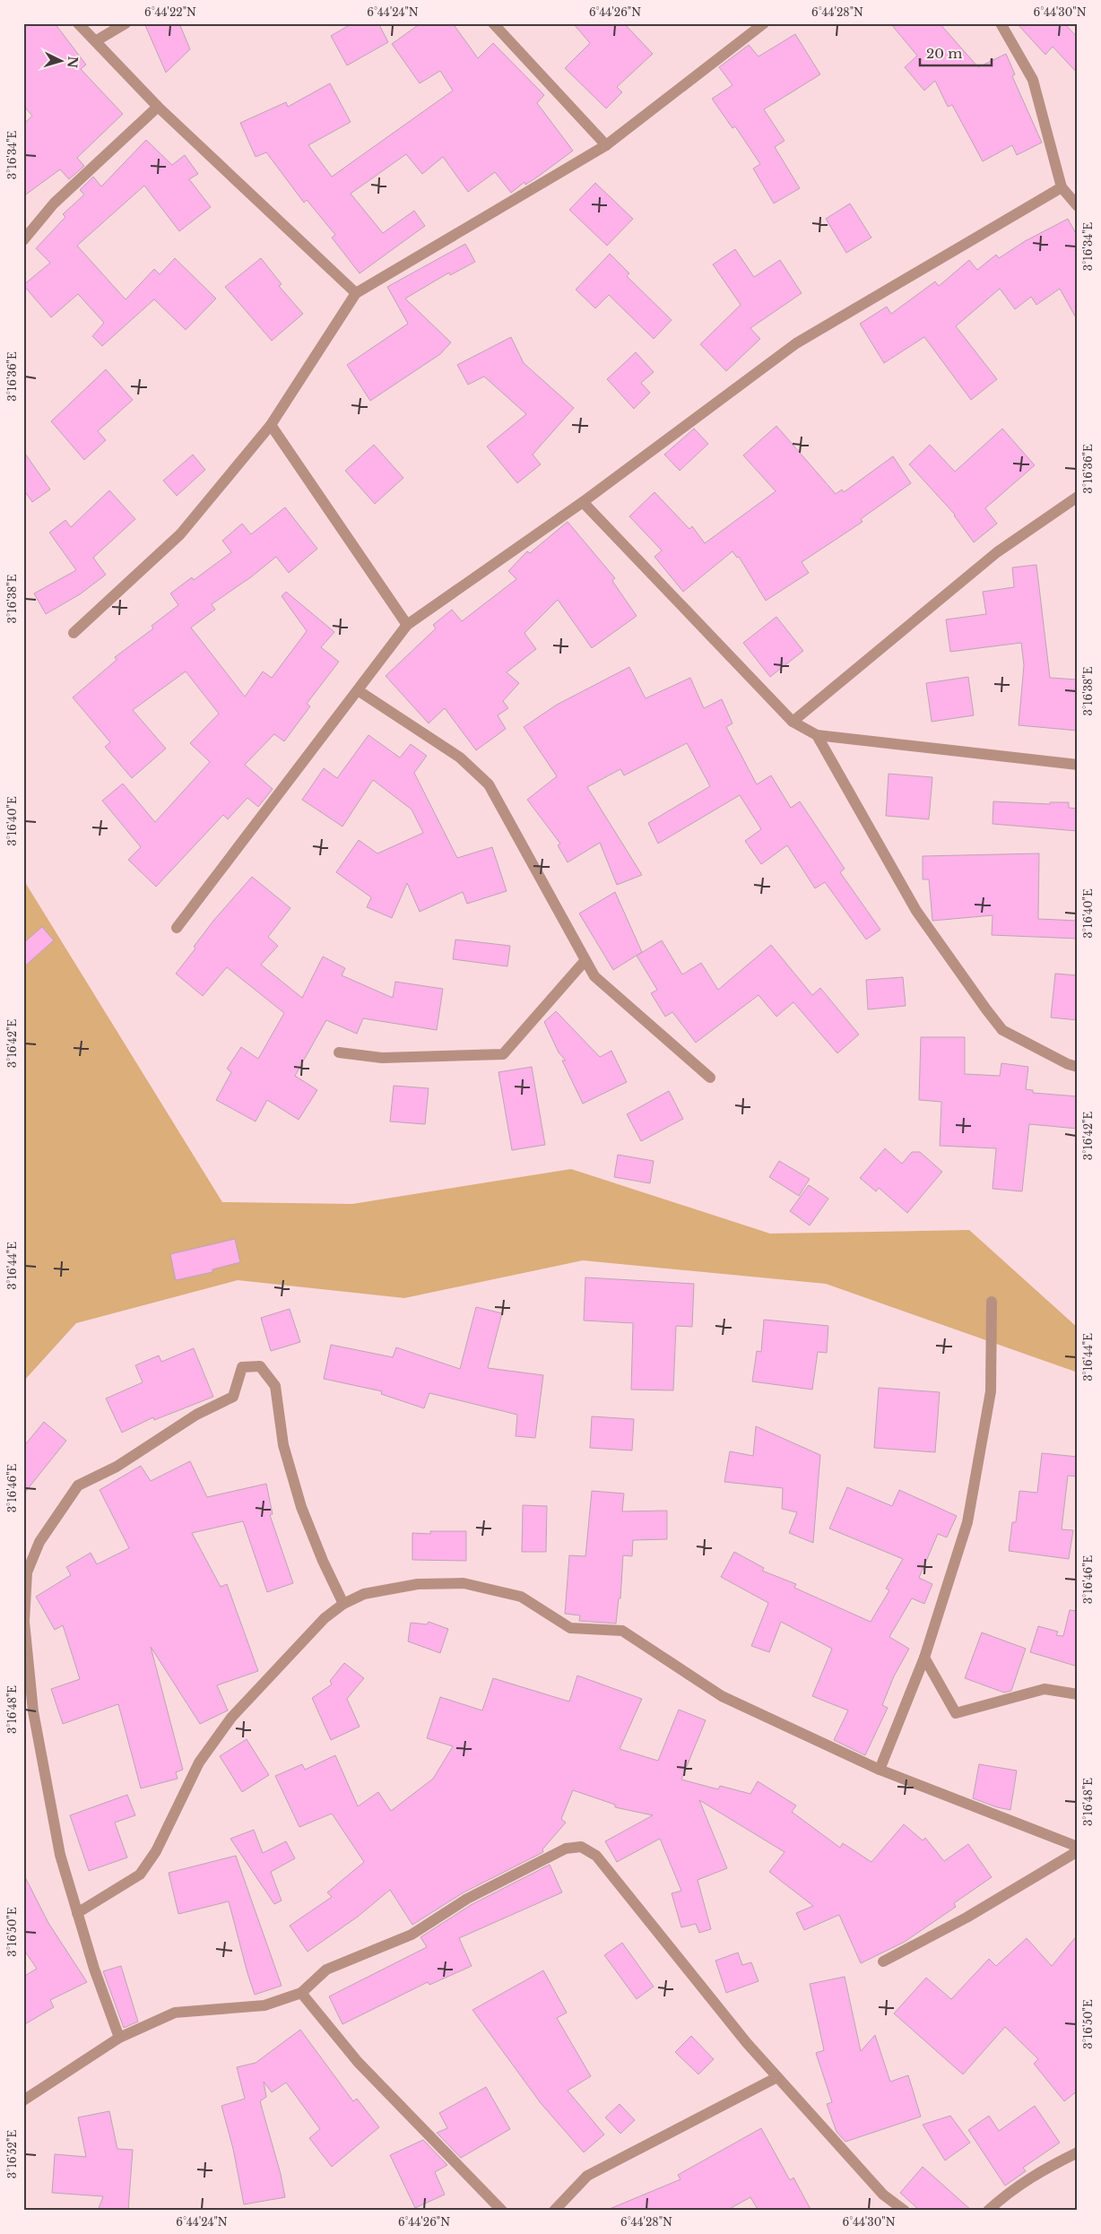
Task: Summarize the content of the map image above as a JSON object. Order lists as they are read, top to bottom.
{
  "scale_bar": "20 m",
  "north": "right",
  "coordinates": [
    "6°44'22\"N",
    "6°44'24\"N",
    "6°44'26\"N",
    "6°44'28\"N",
    "6°44'30\"N",
    "3°16'34\"E",
    "3°16'36\"E",
    "3°16'38\"E",
    "3°16'40\"E",
    "3°16'42\"E",
    "3°16'44\"E",
    "3°16'46\"E",
    "3°16'48\"E",
    "3°16'50\"E",
    "3°16'52\"E"
  ]
}
